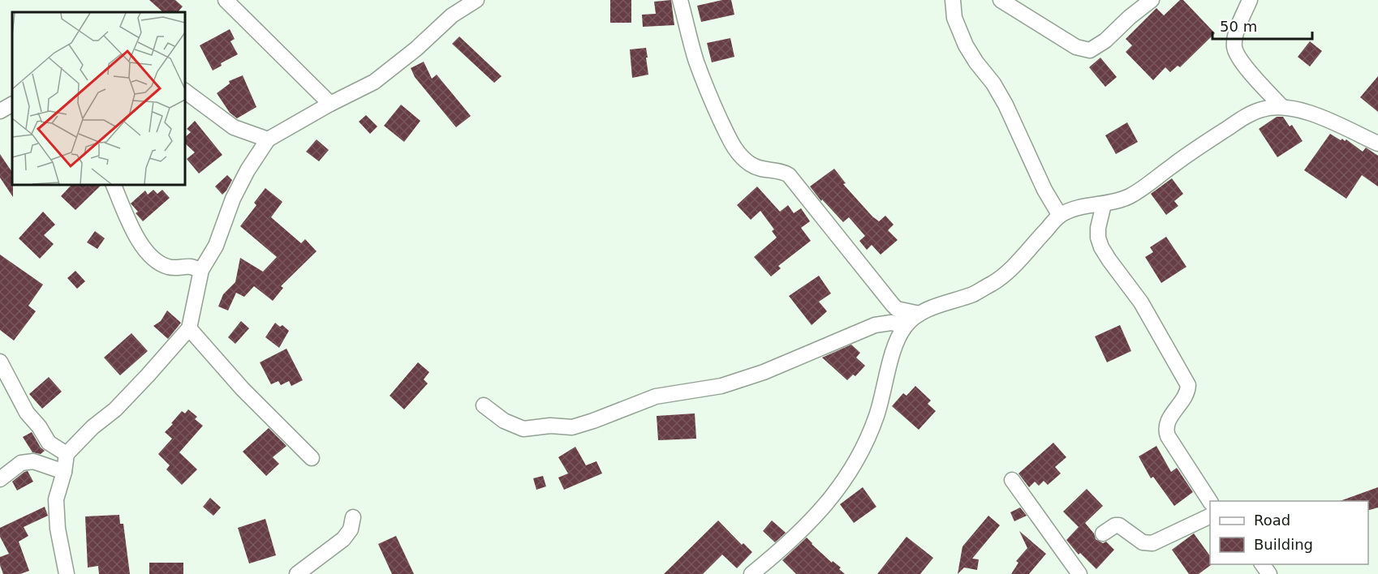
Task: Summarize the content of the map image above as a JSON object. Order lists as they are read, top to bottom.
{
  "legend": ["Road", "Building"],
  "scale_bar": "50 m"
}
